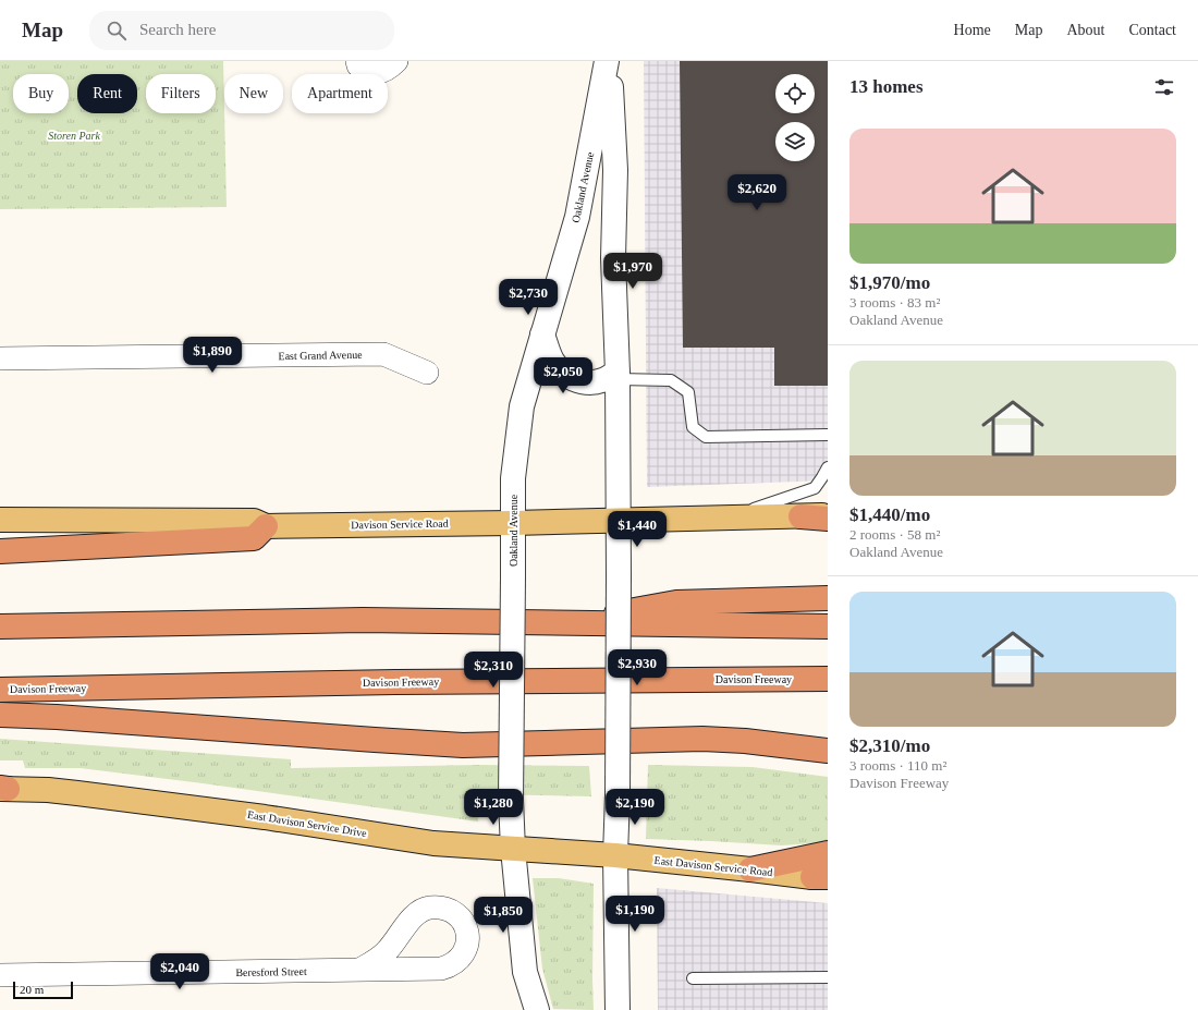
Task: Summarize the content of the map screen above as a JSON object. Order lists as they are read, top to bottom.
{
  "streets": {
    "highway": ["Davison Freeway"],
    "main road": ["Davison Service Road", "East Davison Service Drive", "East Davison Service Road"],
    "street": ["Oakland Avenue", "East Grand Avenue", "Beresford Street"]
  },
  "crossings": [
    ["Oakland Avenue", "Davison Service Road"],
    ["Oakland Avenue", "East Davison Service Drive"],
    ["Oakland Avenue", "East Davison Service Road"],
    ["East Davison Service Drive", "East Davison Service Road"]
  ],
  "parks": ["Storen Park"],
  "scale_bar": "20 m",
  "page": {
    "header": "Map",
    "search": "Search here",
    "nav": [
      "Home",
      "Map",
      "About",
      "Contact"
    ],
    "heading": "13 homes",
    "chip": [
      "Buy",
      "Rent",
      "Filters",
      "New",
      "Apartment"
    ],
    "list": [
      {
        "name": "$1,970/mo",
        "note": "3 rooms · 83 m² · Oakland Avenue"
      },
      {
        "name": "$1,440/mo",
        "note": "2 rooms · 58 m² · Oakland Avenue"
      },
      {
        "name": "$2,310/mo",
        "note": "3 rooms · 110 m² · Davison Freeway"
      }
    ],
    "price": [
      "$2,620",
      "$1,970",
      "$2,730",
      "$1,890",
      "$2,050",
      "$1,440",
      "$2,930",
      "$2,310",
      "$1,280",
      "$2,190",
      "$1,190",
      "$1,850",
      "$2,040"
    ],
    "scale": "20 m"
  }
}
